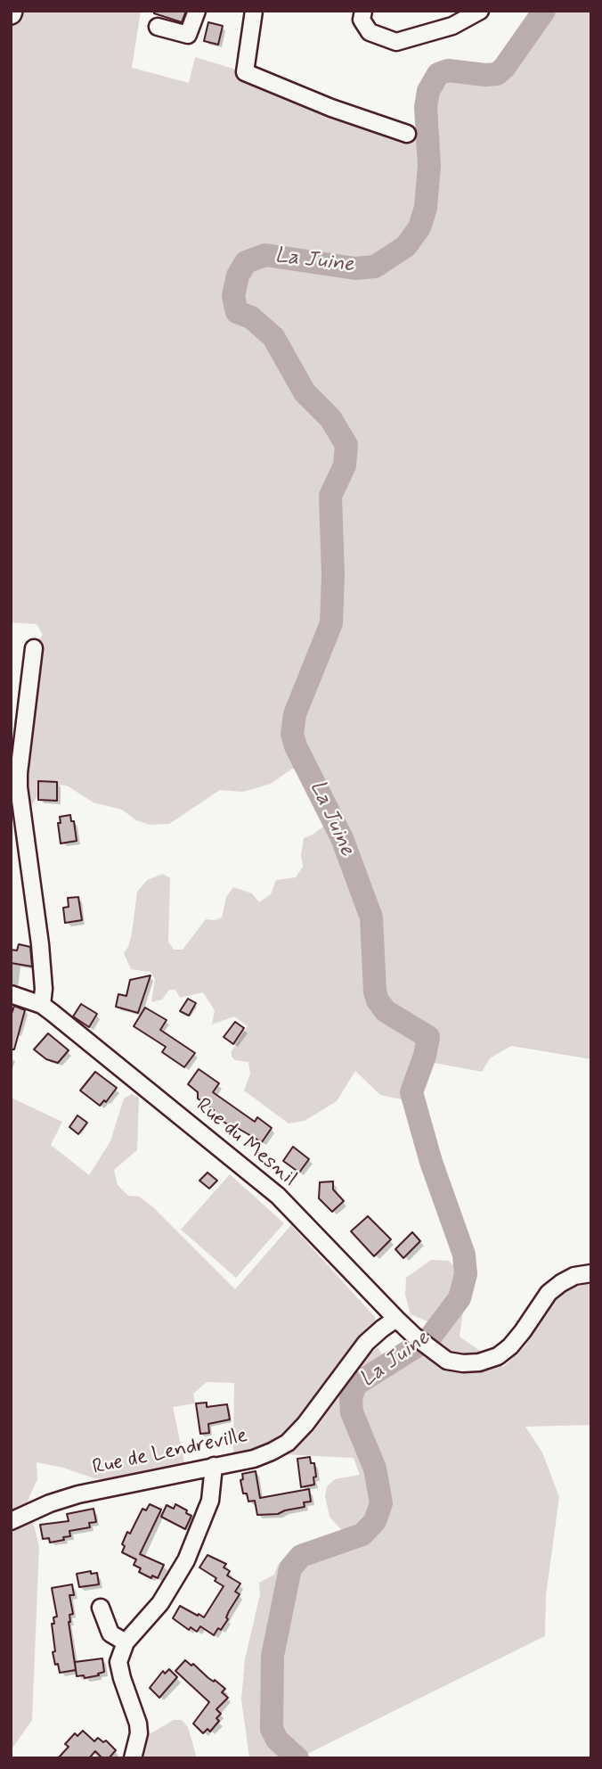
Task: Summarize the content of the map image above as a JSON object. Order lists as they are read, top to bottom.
{
  "streets": {
    "street": ["Rue du Mesnil", "Rue de Lendreville"]
  },
  "crossings": [
    ["Rue du Mesnil", "Rue de Lendreville"]
  ],
  "water": ["La Juine"]
}
